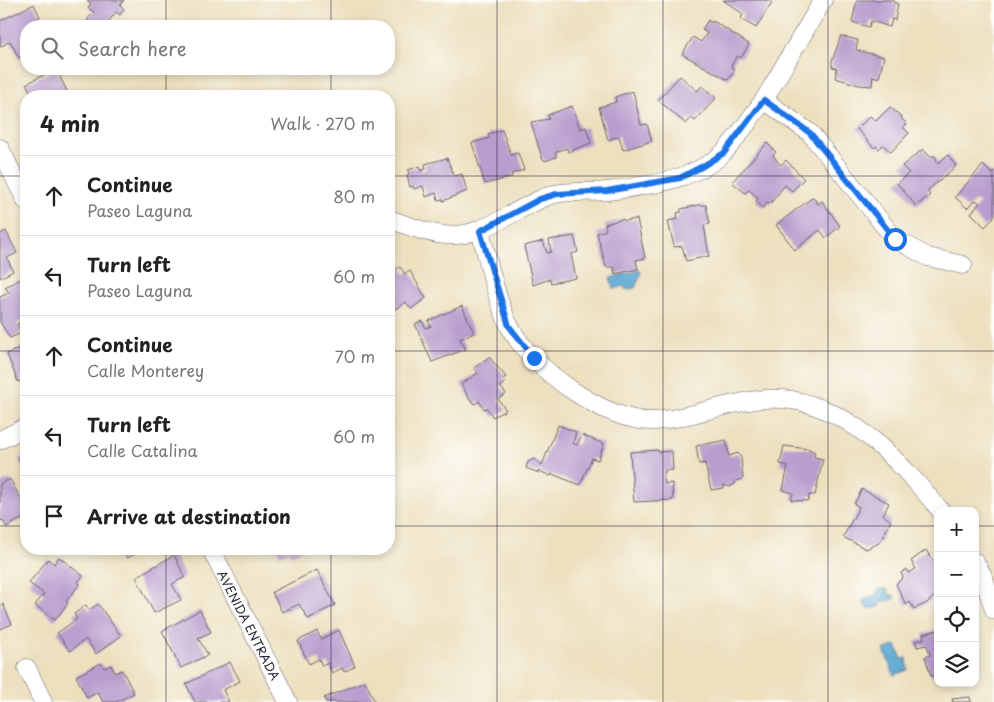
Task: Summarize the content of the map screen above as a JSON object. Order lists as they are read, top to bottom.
{
  "streets": {
    "street": ["AVENIDA ENTRADA"]
  },
  "page": {
    "search": "Search here",
    "heading": ["4 min", "Walk · 270 m"],
    "list": [
      ["Continue", "Paseo Laguna", "80 m"],
      ["Turn left", "Paseo Laguna", "60 m"],
      ["Continue", "Calle Monterey", "70 m"],
      ["Turn left", "Calle Catalina", "60 m"],
      "Arrive at destination"
    ],
    "map_buttons": ["+", "−"]
  }
}
